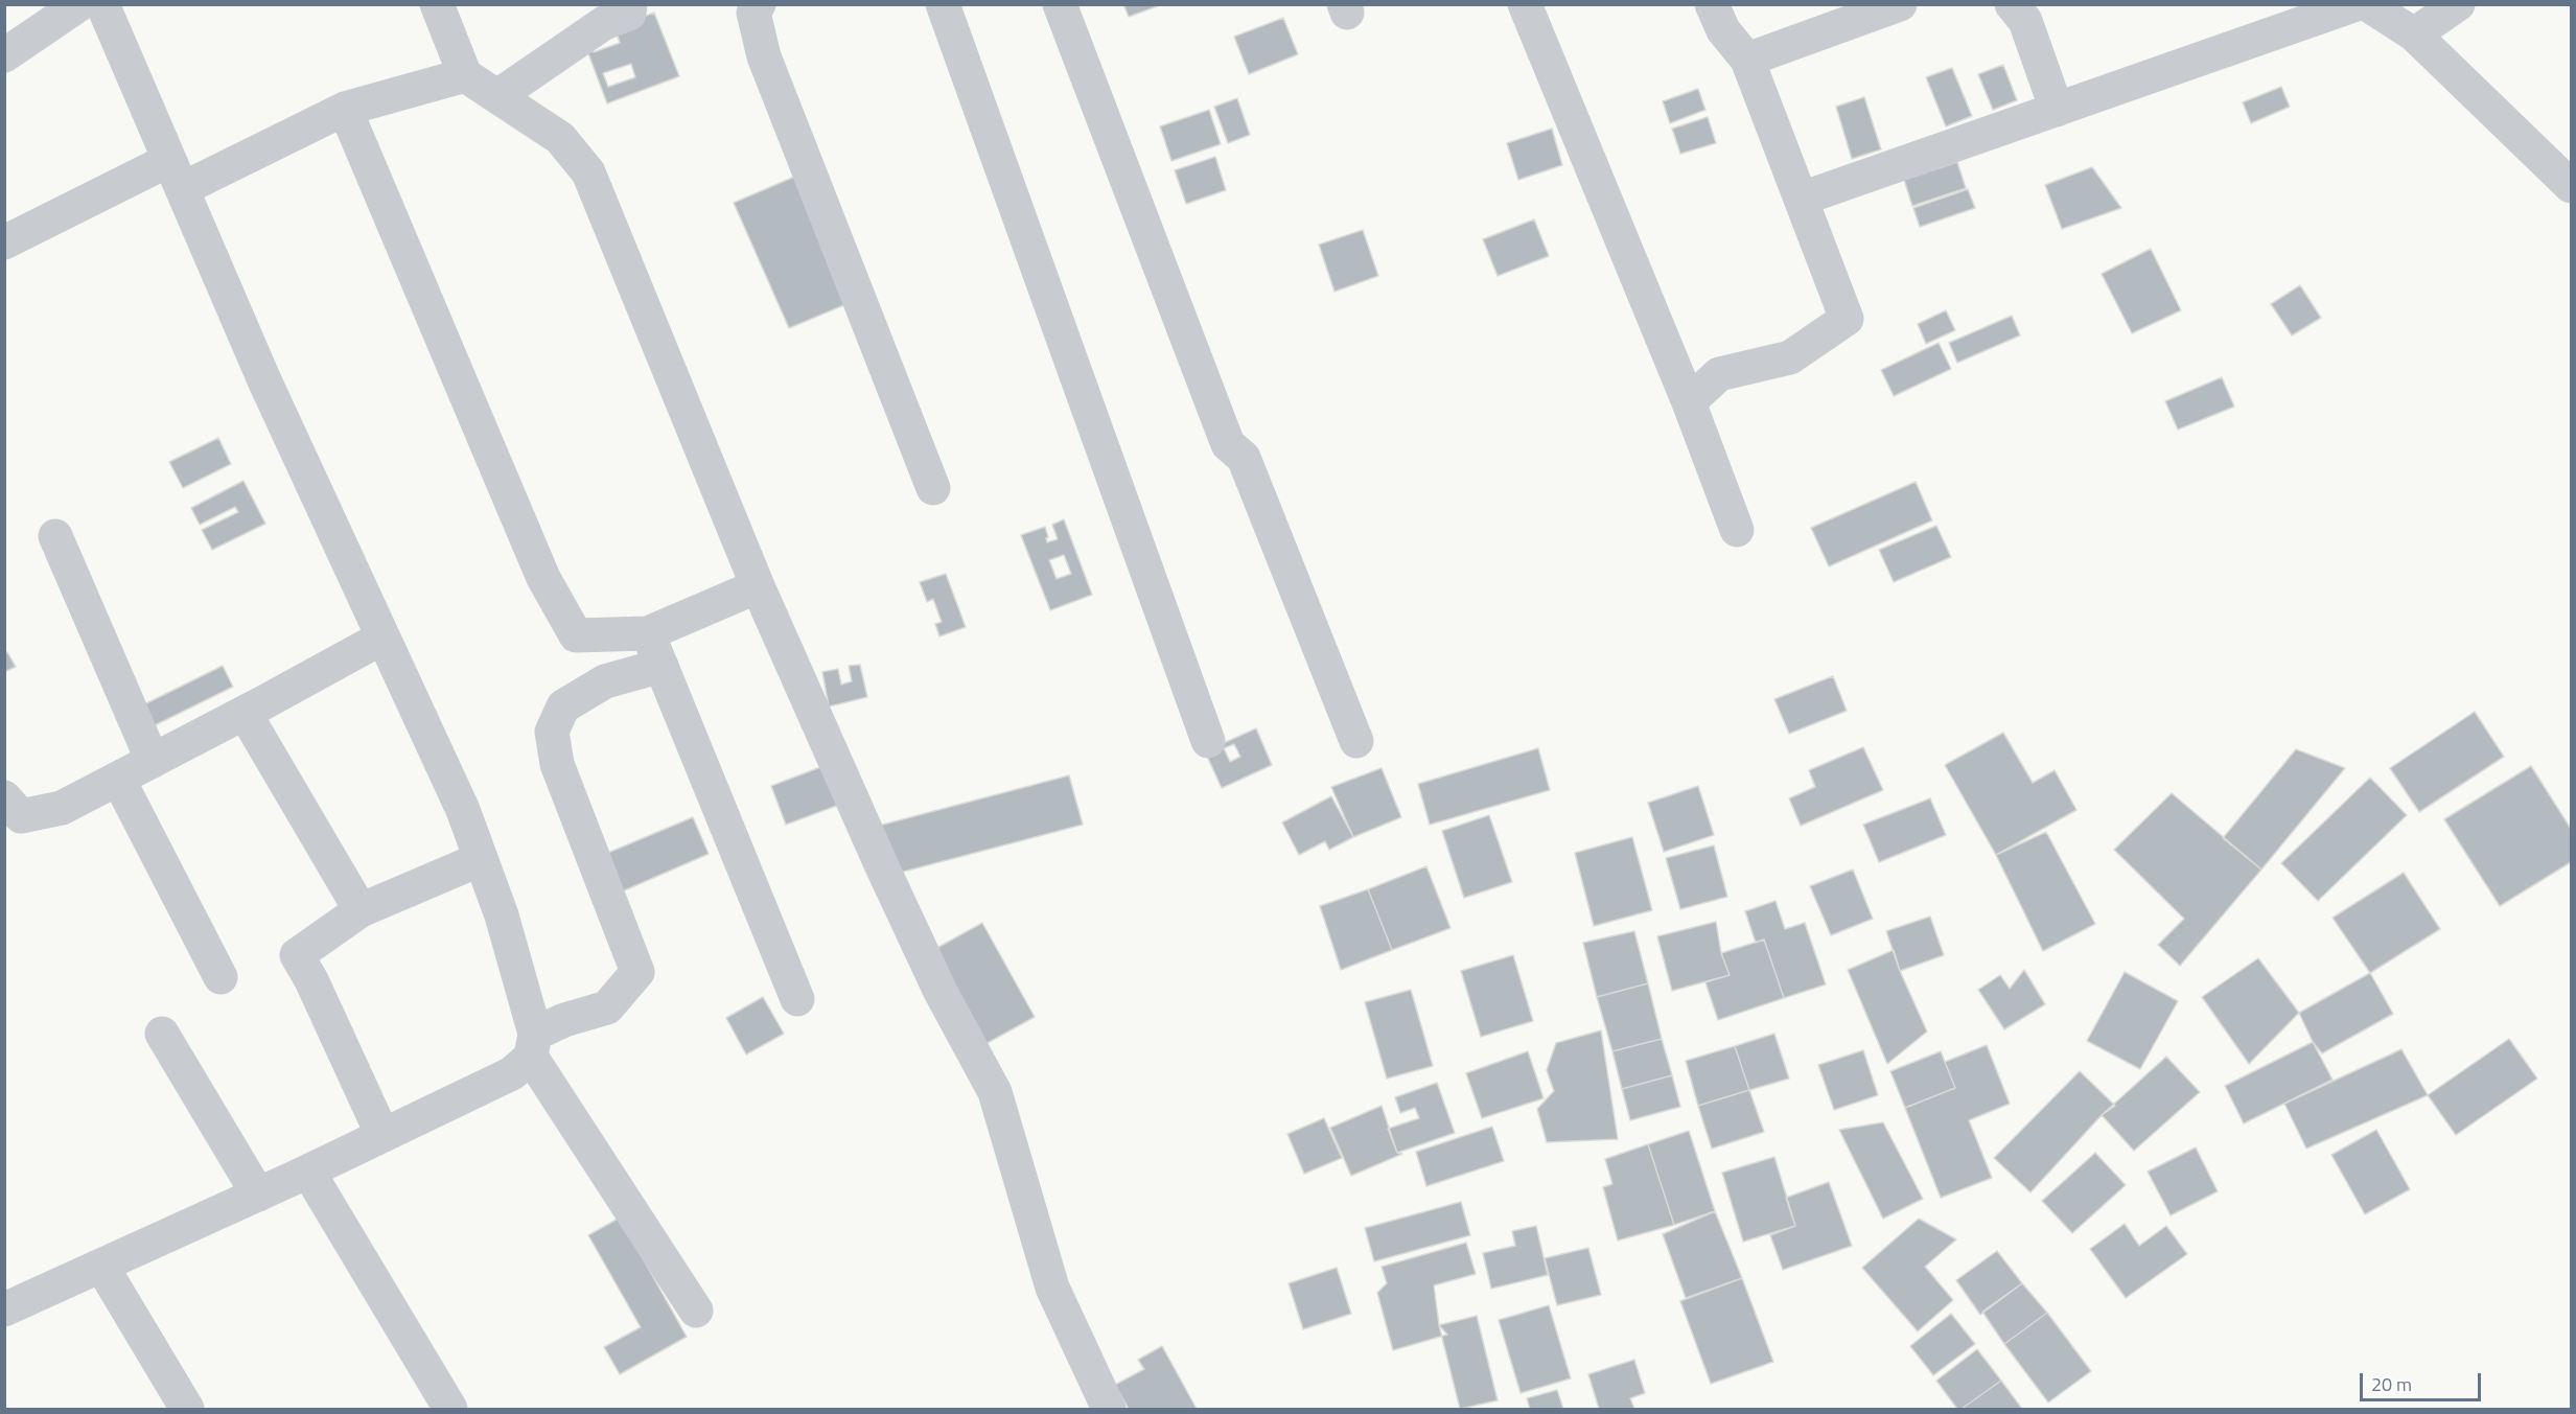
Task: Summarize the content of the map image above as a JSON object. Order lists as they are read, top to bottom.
{
  "scale_bar": "20 m"
}
